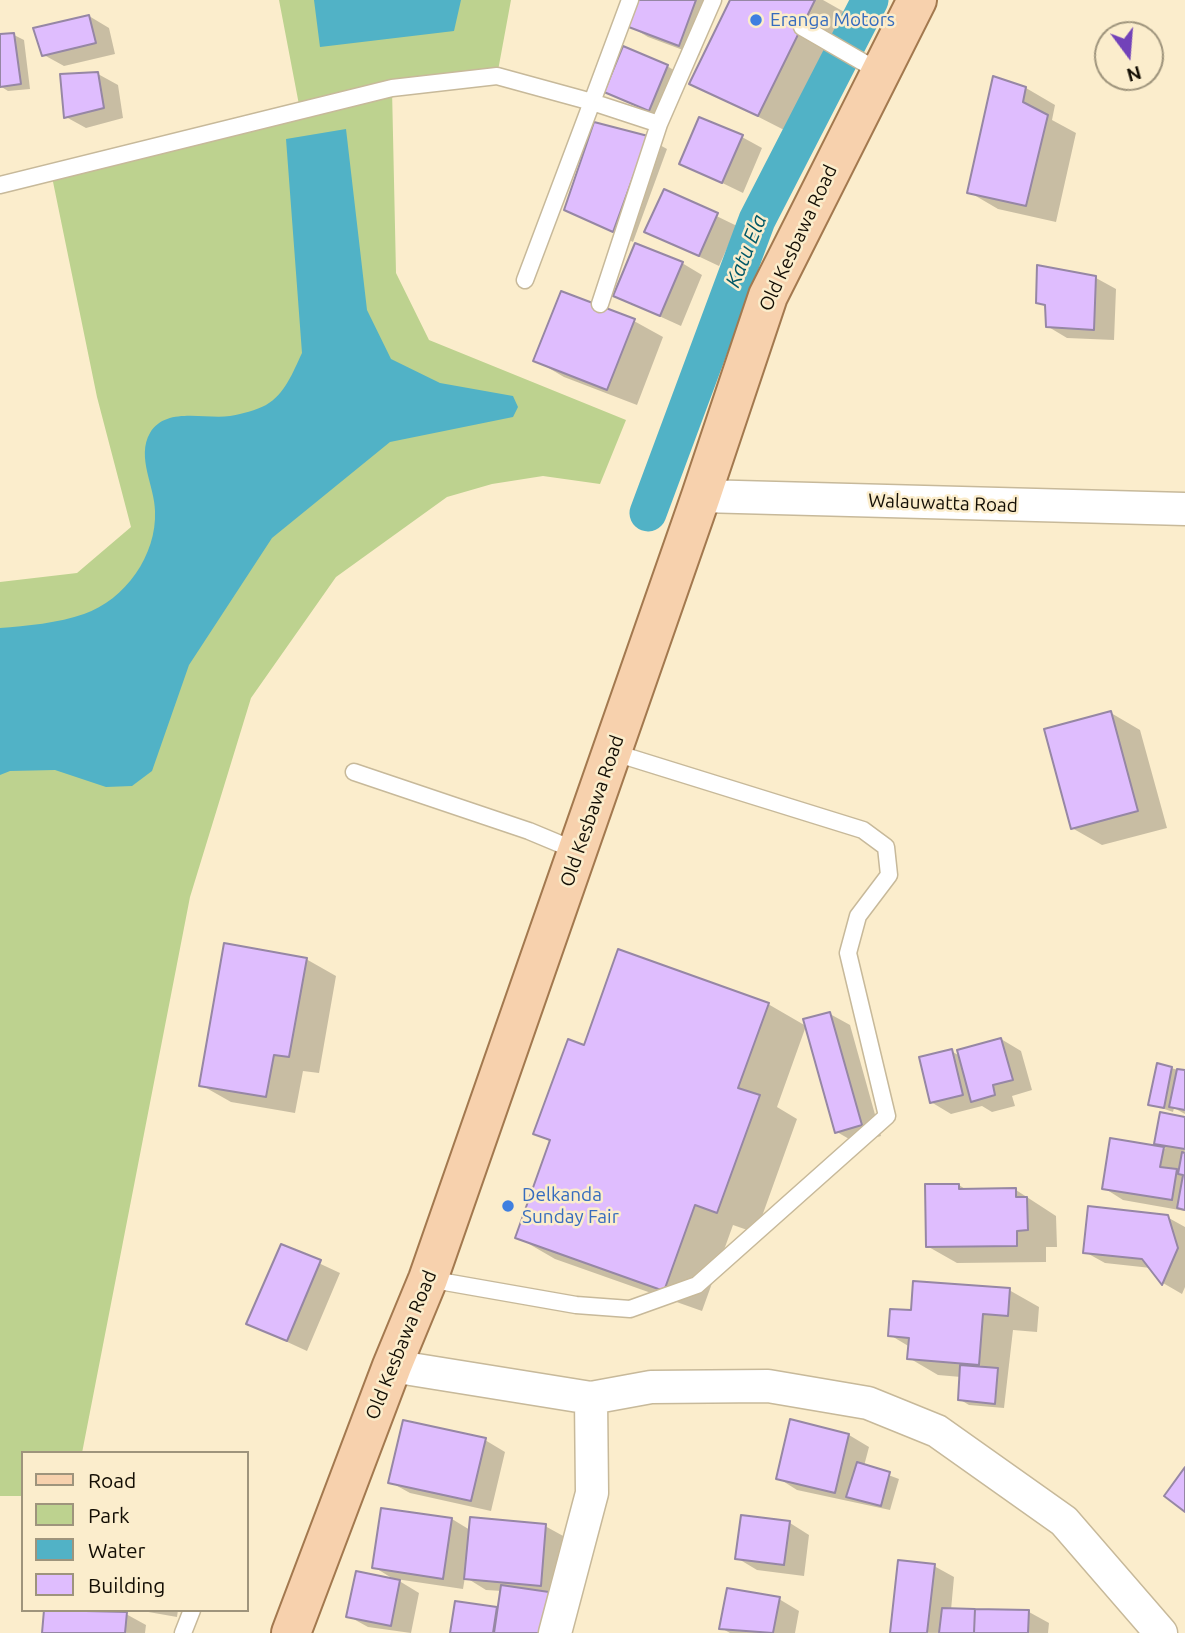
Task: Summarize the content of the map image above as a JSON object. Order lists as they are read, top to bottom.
{
  "streets": {
    "main road": ["Old Kesbawa Road"],
    "street": ["Walauwatta Road"]
  },
  "crossings": [
    ["Old Kesbawa Road", "Walauwatta Road"]
  ],
  "water": ["Katu Ela"],
  "places": ["Eranga Motors", "Delkanda Sunday Fair"],
  "legend": [
    "Road",
    "Park",
    "Water",
    "Building"
  ],
  "north": "bottom"
}
